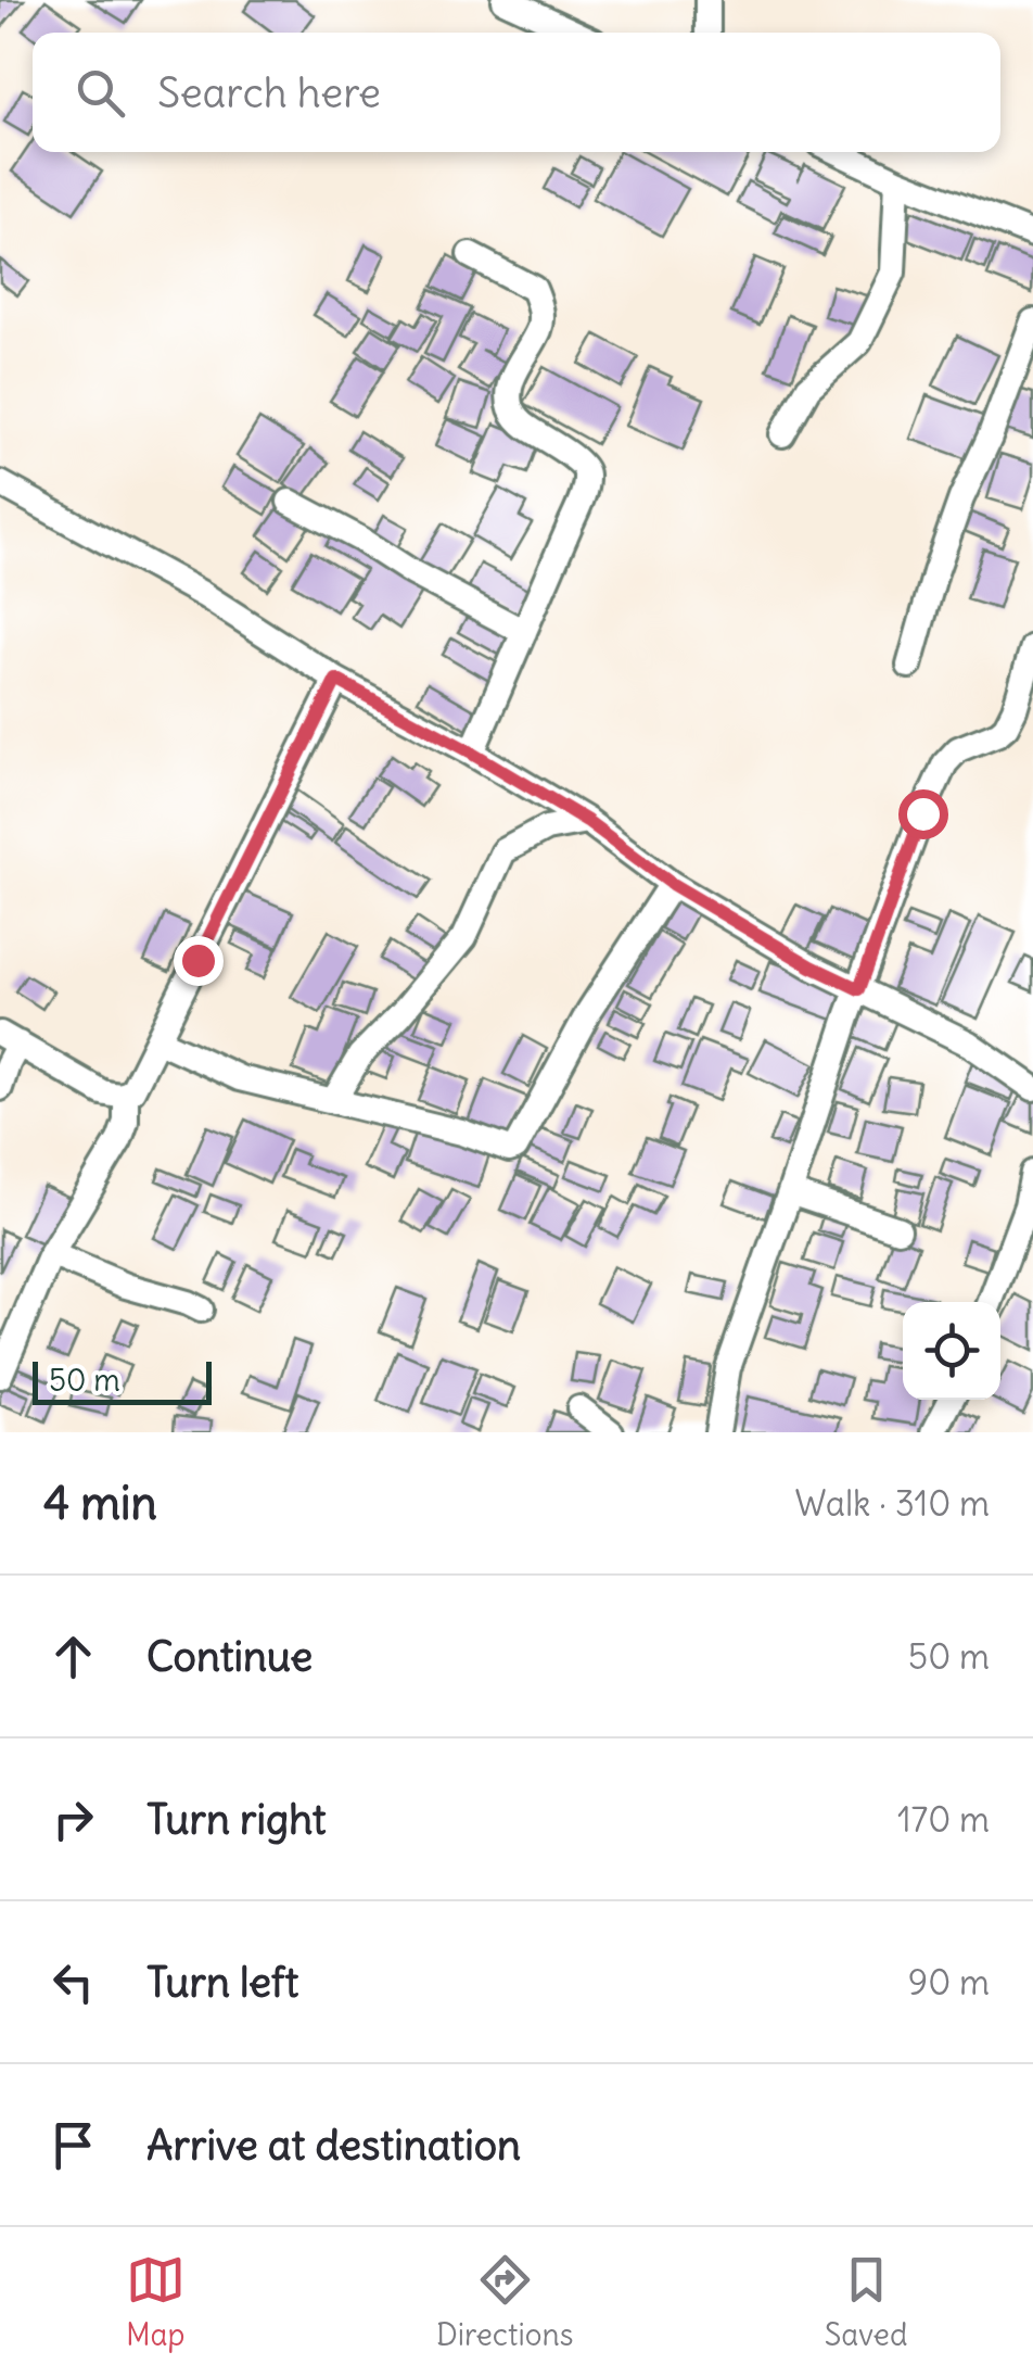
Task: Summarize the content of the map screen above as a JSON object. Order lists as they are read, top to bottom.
{
  "scale_bar": "50 m",
  "page": {
    "search": "Search here",
    "scale": "50 m",
    "heading": ["4 min", "Walk · 310 m"],
    "list": [
      ["Continue", "50 m"],
      ["Turn right", "170 m"],
      ["Turn left", "90 m"],
      "Arrive at destination"
    ],
    "nav": ["Map", "Directions", "Saved"]
  }
}
